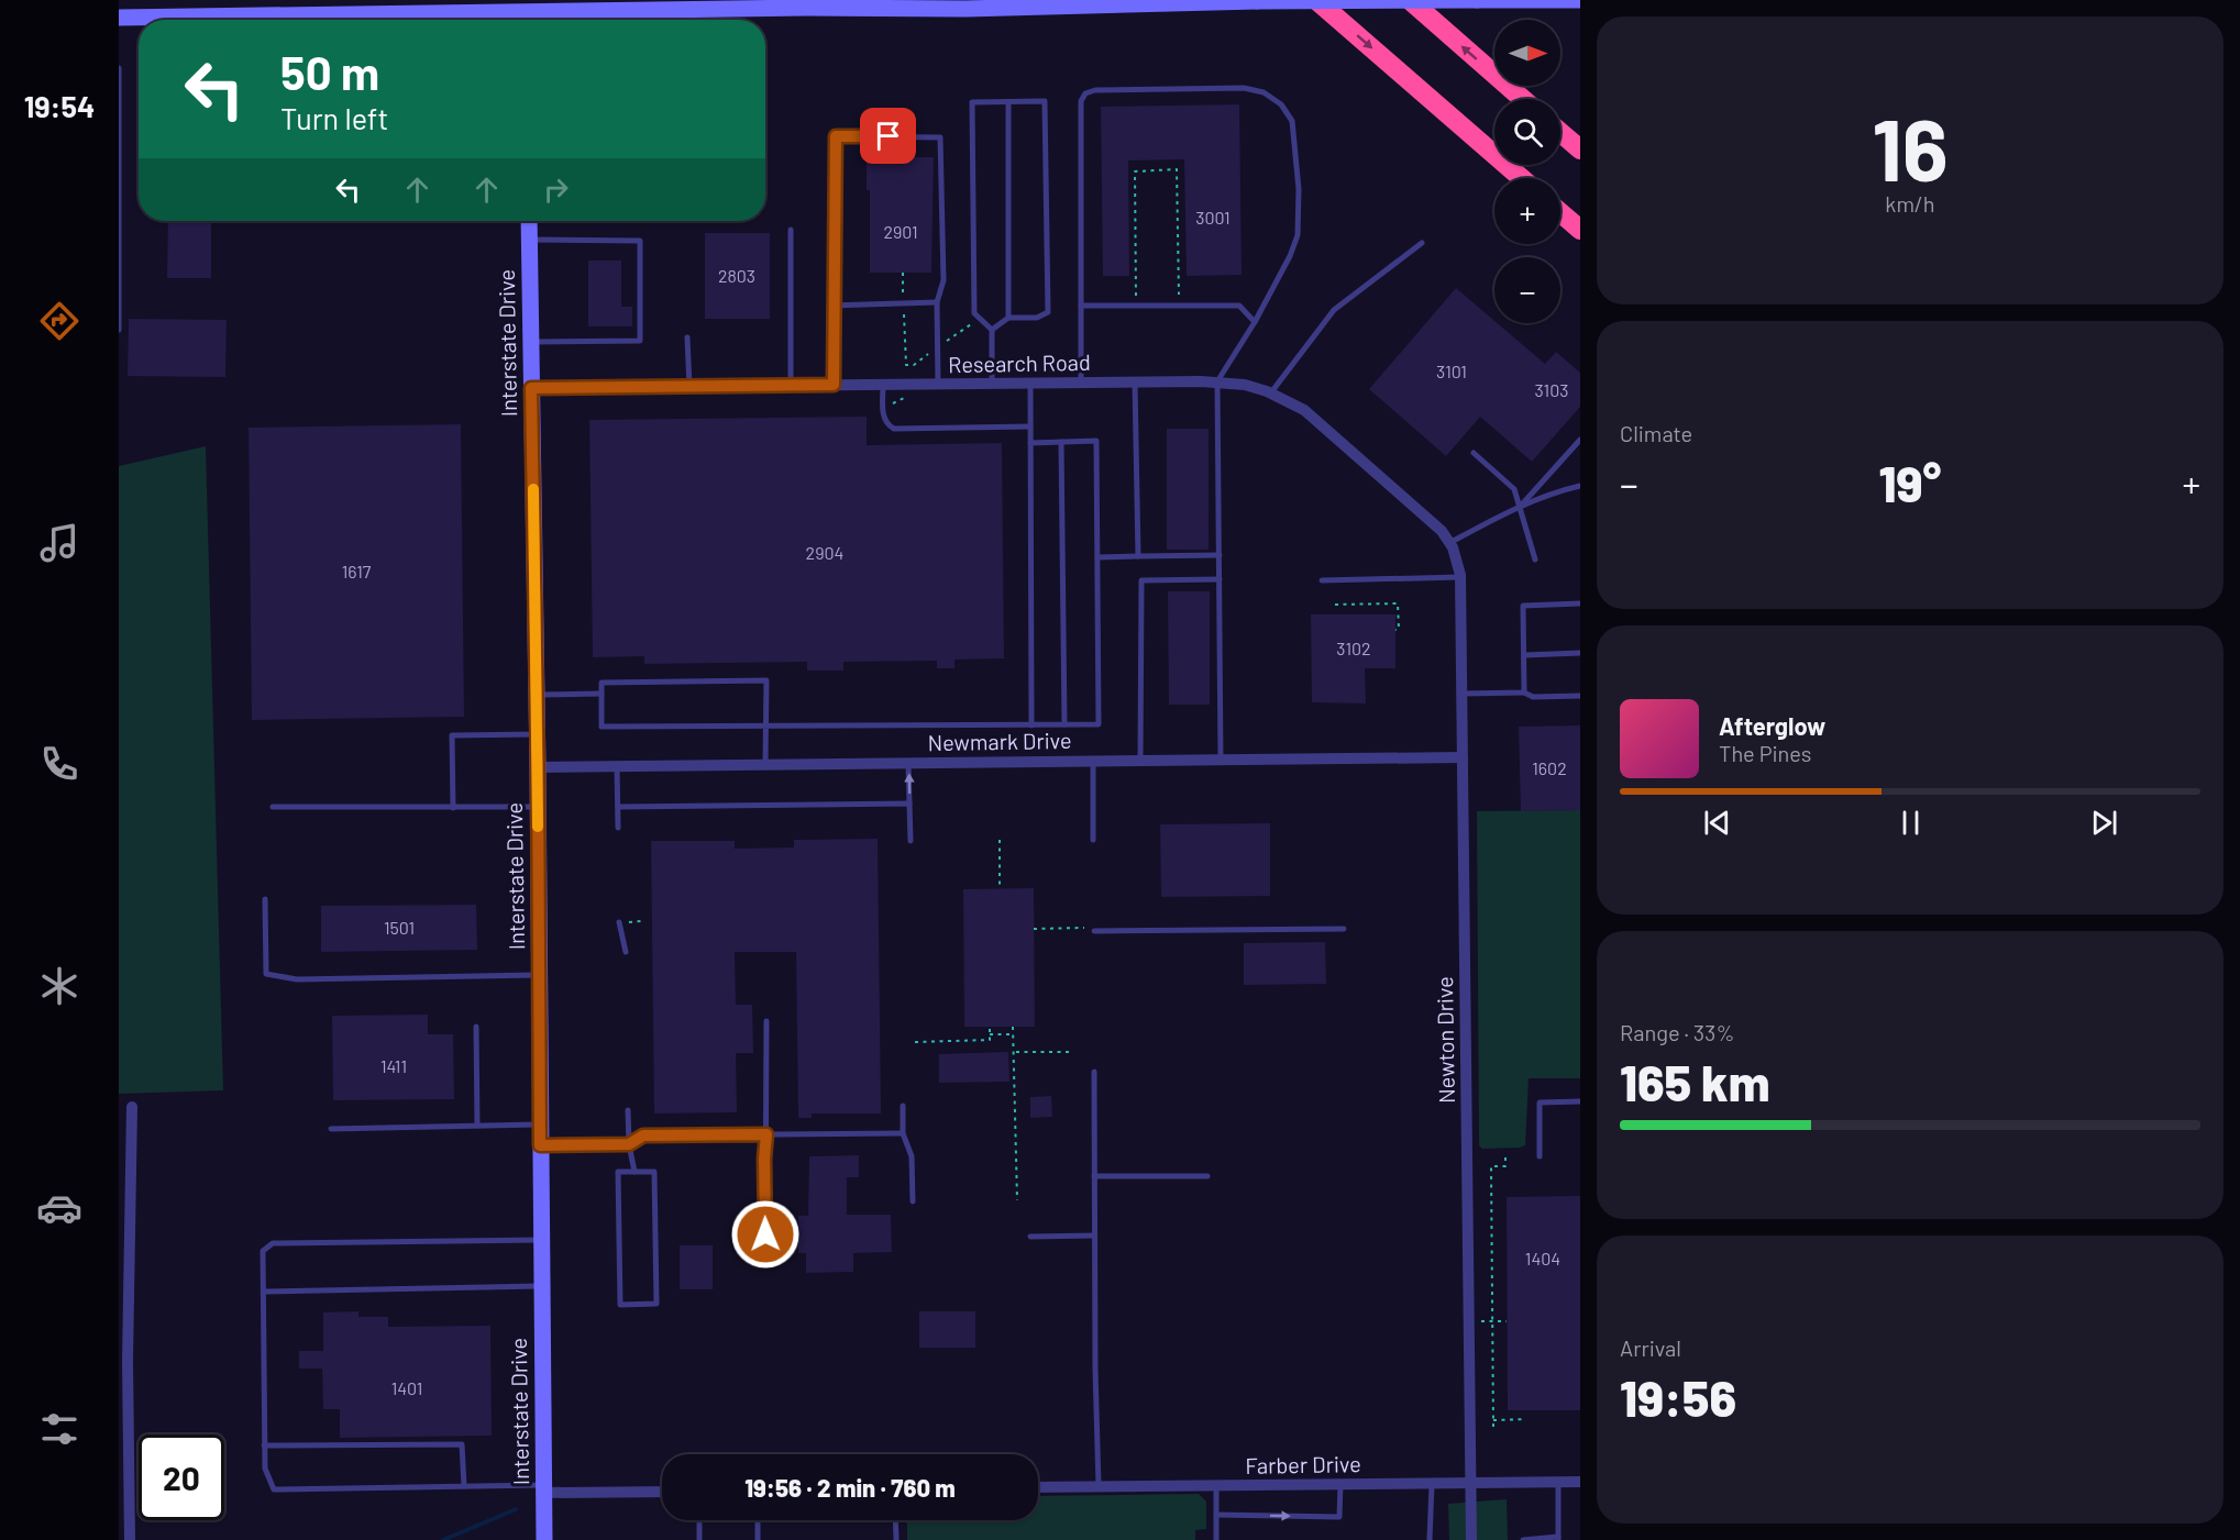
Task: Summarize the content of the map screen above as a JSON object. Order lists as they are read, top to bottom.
{
  "streets": {
    "street": [
      "Interstate Drive",
      "Research Road",
      "Newmark Drive",
      "Newton Drive",
      "Farber Drive"
    ]
  },
  "crossings": [
    ["Interstate Drive", "Research Road"],
    ["Interstate Drive", "Newmark Drive"],
    ["Research Road", "Newton Drive"],
    ["Newmark Drive", "Newton Drive"],
    ["Newton Drive", "Farber Drive"]
  ],
  "house_numbers": [
    "3001",
    "2901",
    "2803",
    "3101",
    "3103",
    "2904",
    "1617",
    "3102",
    "1602",
    "1501",
    "1411",
    "1404",
    "1401"
  ],
  "north": "right",
  "page": {
    "tabs": "19:54",
    "tile": [
      ["16", "km/h"],
      "Climate",
      ["Range · 33%", "165 km"],
      ["Arrival", "19:56"]
    ],
    "map_buttons": ["+", "−"],
    "turn": ["50 m", "Turn left"],
    "heat": ["−", "19°", "+"],
    "song": ["Afterglow", "The Pines"],
    "limit": "20",
    "trip": "19:56 · 2 min · 760 m"
  }
}
